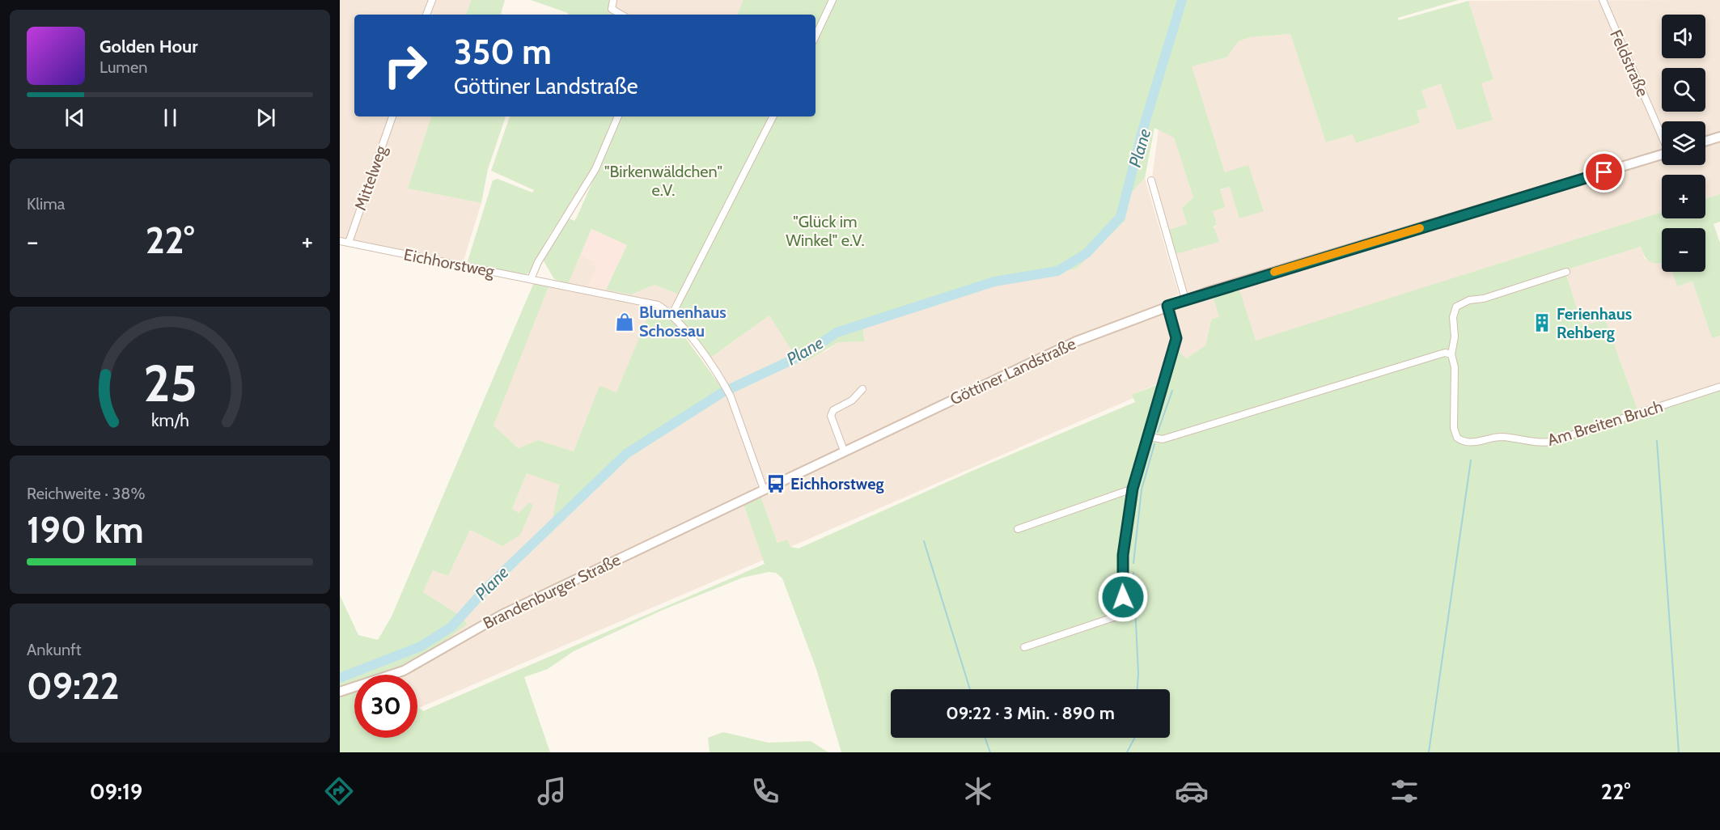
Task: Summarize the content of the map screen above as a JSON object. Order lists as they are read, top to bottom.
{
  "streets": {
    "street": [
      "Feldstraße",
      "Mittelweg",
      "Eichhorstweg",
      "Göttiner Landstraße",
      "Am Breiten Bruch",
      "Brandenburger Straße"
    ]
  },
  "crossings": [
    ["Mittelweg", "Eichhorstweg"],
    ["Eichhorstweg", "Göttiner Landstraße"],
    ["Eichhorstweg", "Brandenburger Straße"],
    ["Göttiner Landstraße", "Brandenburger Straße"]
  ],
  "water": ["Plane"],
  "parks": ["\"Birkenwäldchen\" e.V.", "\"Glück im Winkel\" e.V."],
  "places": {
    "shop": ["Blumenhaus Schossau"],
    "building": ["Ferienhaus Rehberg"],
    "bus stop": ["Eichhorstweg"]
  },
  "page": {
    "map_buttons": ["+", "−"],
    "turn": ["350 m", "Göttiner Landstraße"],
    "song": ["Golden Hour", "Lumen"],
    "tile": [
      "Klima",
      ["Reichweite · 38%", "190 km"],
      ["Ankunft", "09:22"]
    ],
    "heat": ["−", "22°", "+"],
    "limit": "30",
    "trip": "09:22 · 3 Min. · 890 m",
    "tabs": ["09:19", "22°"],
    "gauge": ["25", "km/h"]
  }
}
